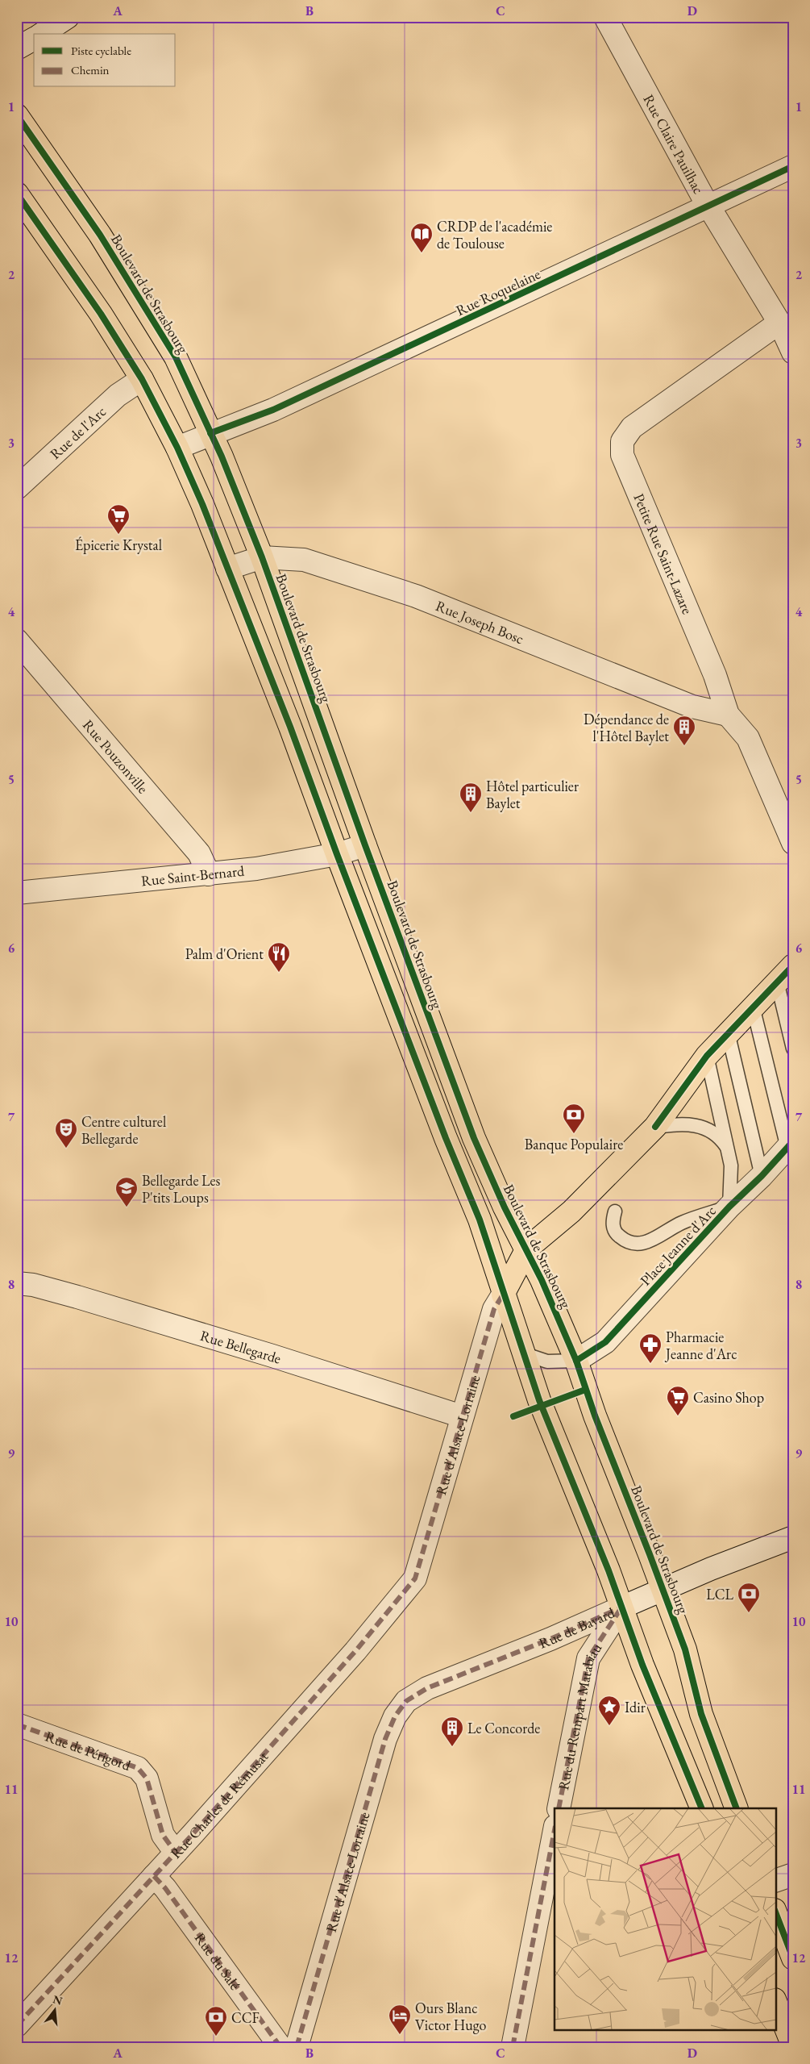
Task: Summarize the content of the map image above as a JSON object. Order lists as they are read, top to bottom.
{
  "streets": {
    "main road": ["Boulevard de Strasbourg"],
    "street": [
      "Rue Claire Pauilhac",
      "Rue Roquelaine",
      "Rue de l'Arc",
      "Petite Rue Saint-Lazare",
      "Rue Joseph Bosc",
      "Rue Pouzonville",
      "Rue Saint-Bernard",
      "Place Jeanne d'Arc",
      "Rue Bellegarde",
      "Rue d'Alsace-Lorraine",
      "Rue de Bayard",
      "Rue du Rempart Matabiau",
      "Rue de Périgord",
      "Rue Charles de Rémusat",
      "Rue du Salé"
    ]
  },
  "crossings": [
    ["Rue Claire Pauilhac", "Rue Roquelaine"],
    ["Rue Claire Pauilhac", "Petite Rue Saint-Lazare"],
    ["Rue Roquelaine", "Boulevard de Strasbourg"],
    ["Boulevard de Strasbourg", "Rue Joseph Bosc"],
    ["Boulevard de Strasbourg", "Rue Saint-Bernard"],
    ["Boulevard de Strasbourg", "Place Jeanne d'Arc"],
    ["Boulevard de Strasbourg", "Rue d'Alsace-Lorraine"],
    ["Boulevard de Strasbourg", "Rue de Bayard"],
    ["Petite Rue Saint-Lazare", "Rue Joseph Bosc"],
    ["Rue Pouzonville", "Rue Saint-Bernard"],
    ["Rue Bellegarde", "Rue d'Alsace-Lorraine"],
    ["Rue d'Alsace-Lorraine", "Rue de Bayard"],
    ["Rue d'Alsace-Lorraine", "Rue Charles de Rémusat"],
    ["Rue de Bayard", "Rue du Rempart Matabiau"],
    ["Rue de Périgord", "Rue Charles de Rémusat"],
    ["Rue Charles de Rémusat", "Rue du Salé"]
  ],
  "places": {
    "library": ["CRDP de l'académie de Toulouse"],
    "supermarket": ["Épicerie Krystal", "Casino Shop"],
    "building": ["Dépendance de l'Hôtel Baylet", "Hôtel particulier Baylet", "Le Concorde"],
    "restaurant": ["Palm d'Orient"],
    "bank": ["Banque Populaire", "LCL", "CCF"],
    "theatre": ["Centre culturel Bellegarde"],
    "school or university": ["Bellegarde Les P'tits Loups"],
    "pharmacy": ["Pharmacie Jeanne d'Arc"],
    "place": ["Idir"],
    "hotel": ["Ours Blanc Victor Hugo"]
  },
  "legend": ["Piste cyclable", "Chemin"],
  "north": "top",
  "grid": {
    "columns": [
      "A",
      "B",
      "C",
      "D"
    ],
    "rows": [
      "1",
      "2",
      "3",
      "4",
      "5",
      "6",
      "7",
      "8",
      "9",
      "10",
      "11",
      "12"
    ]
  }
}
